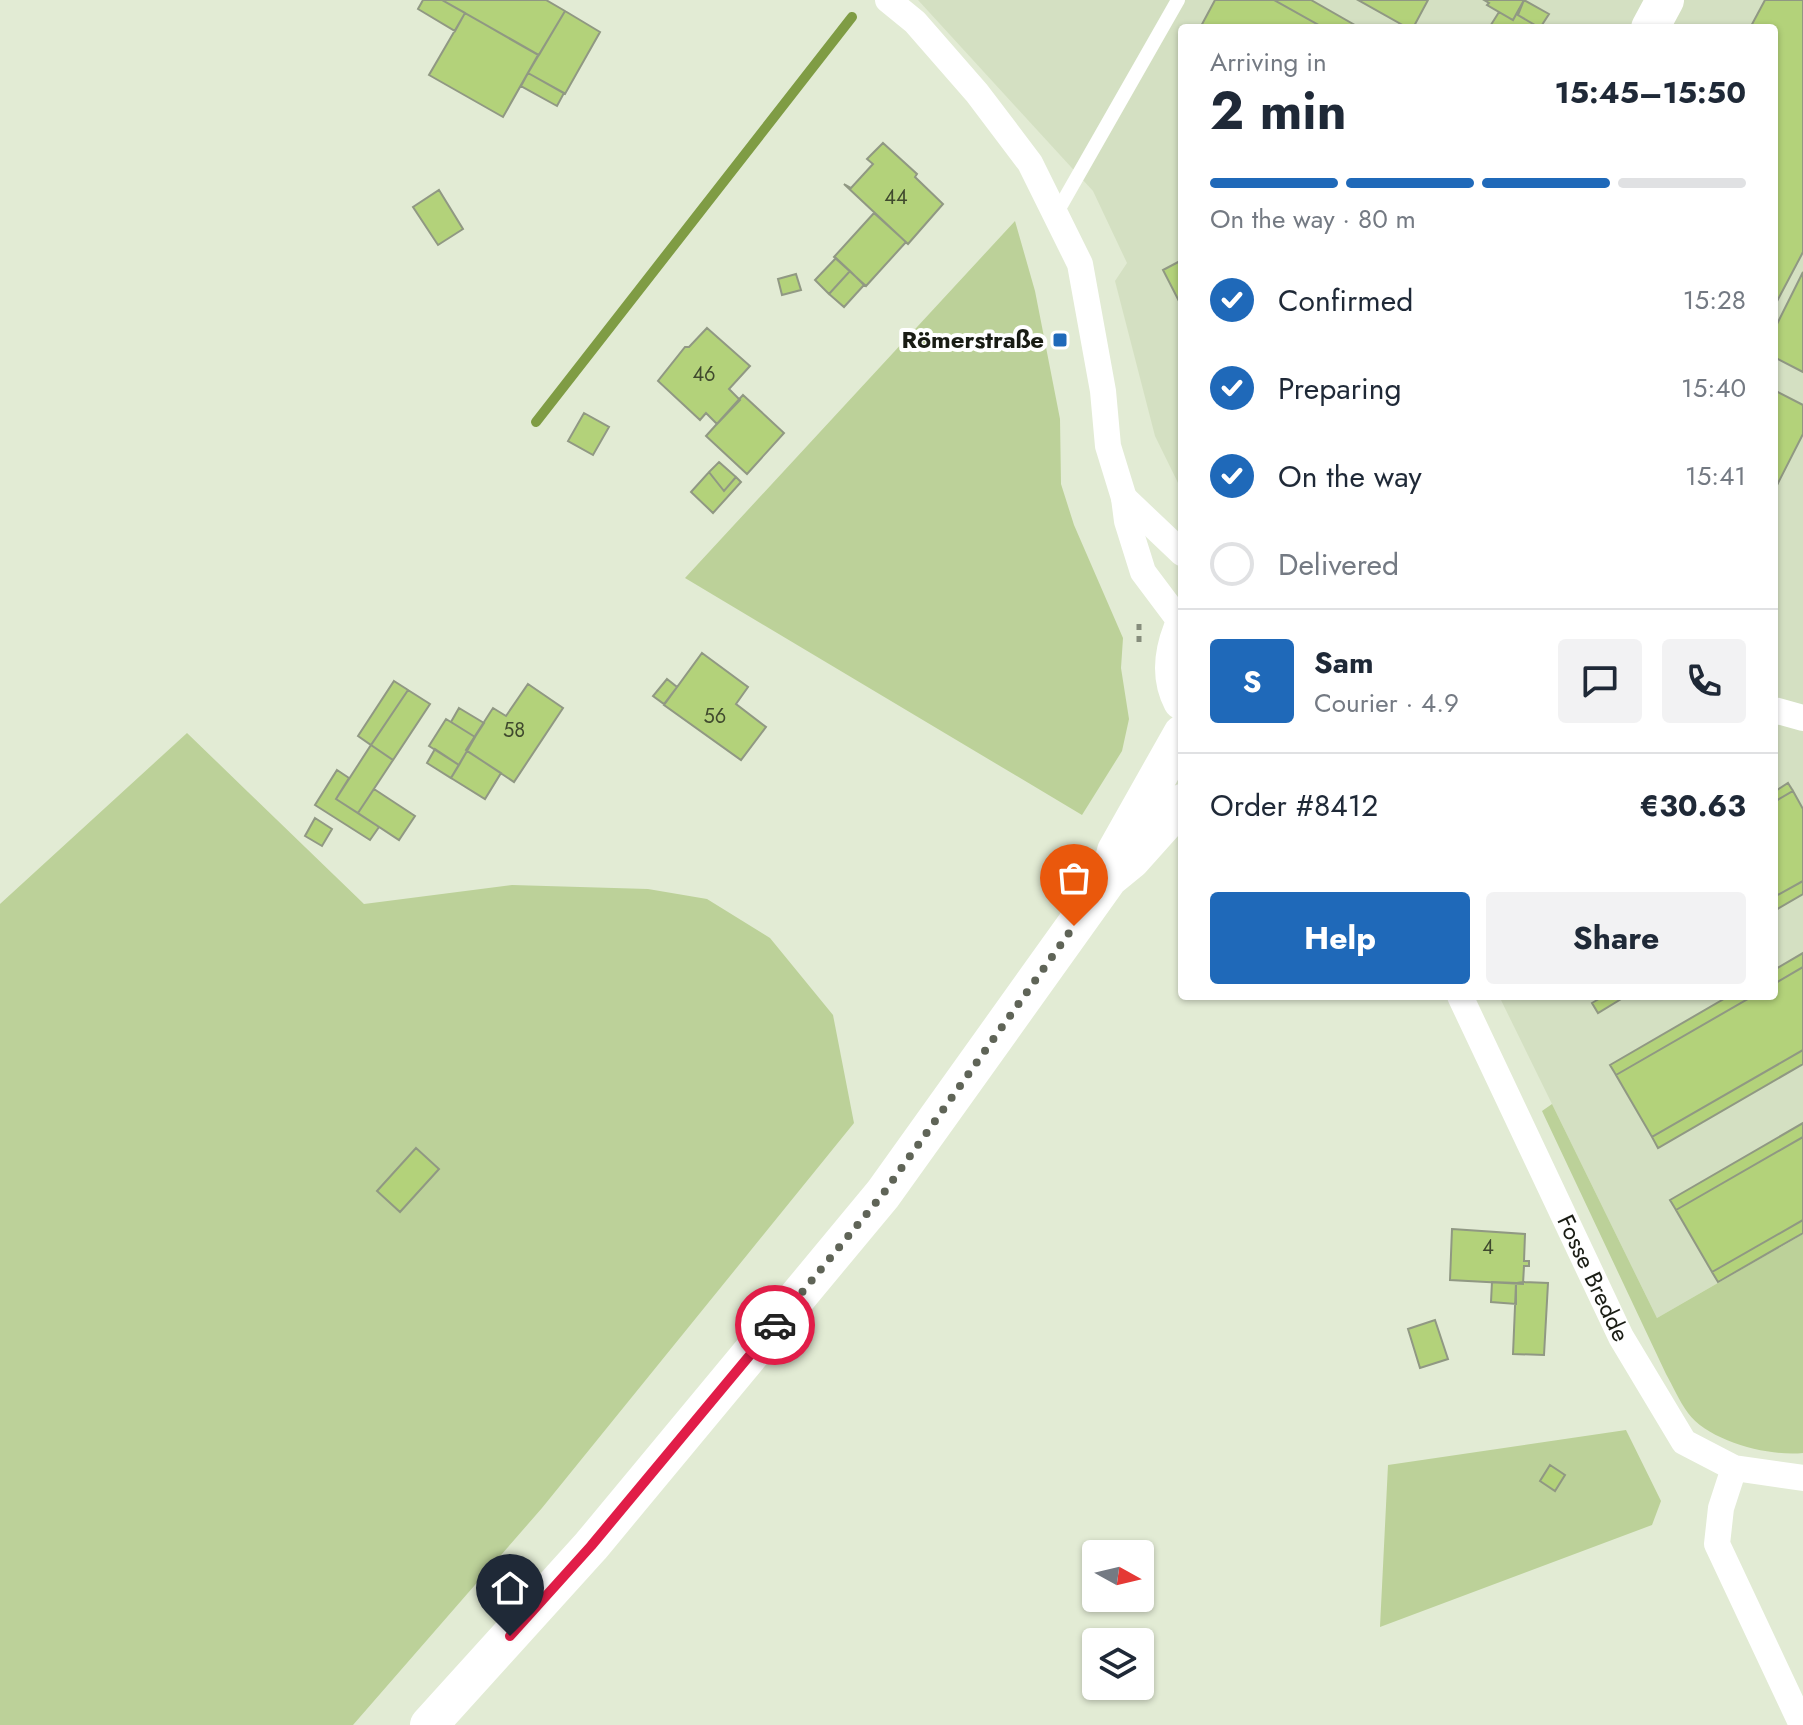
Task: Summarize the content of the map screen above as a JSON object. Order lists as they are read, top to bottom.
{
  "streets": {
    "street": ["Fosse Bredde"]
  },
  "places": {
    "transit": ["Römerstraße"]
  },
  "house_numbers": [
    "44",
    "46",
    "56",
    "58",
    "4"
  ],
  "north": "right",
  "page": {
    "heading": ["2 min", "Arriving in", "15:45–15:50"],
    "panel": [
      "Sam",
      "Courier · 4.9",
      "Order #8412",
      "€30.63"
    ],
    "bar": "On the way · 80 m",
    "list": [
      ["Confirmed", "15:28"],
      ["Preparing", "15:40"],
      ["On the way", "15:41"],
      "Delivered"
    ],
    "round": "S",
    "buttons": ["Help", "Share"]
  }
}
